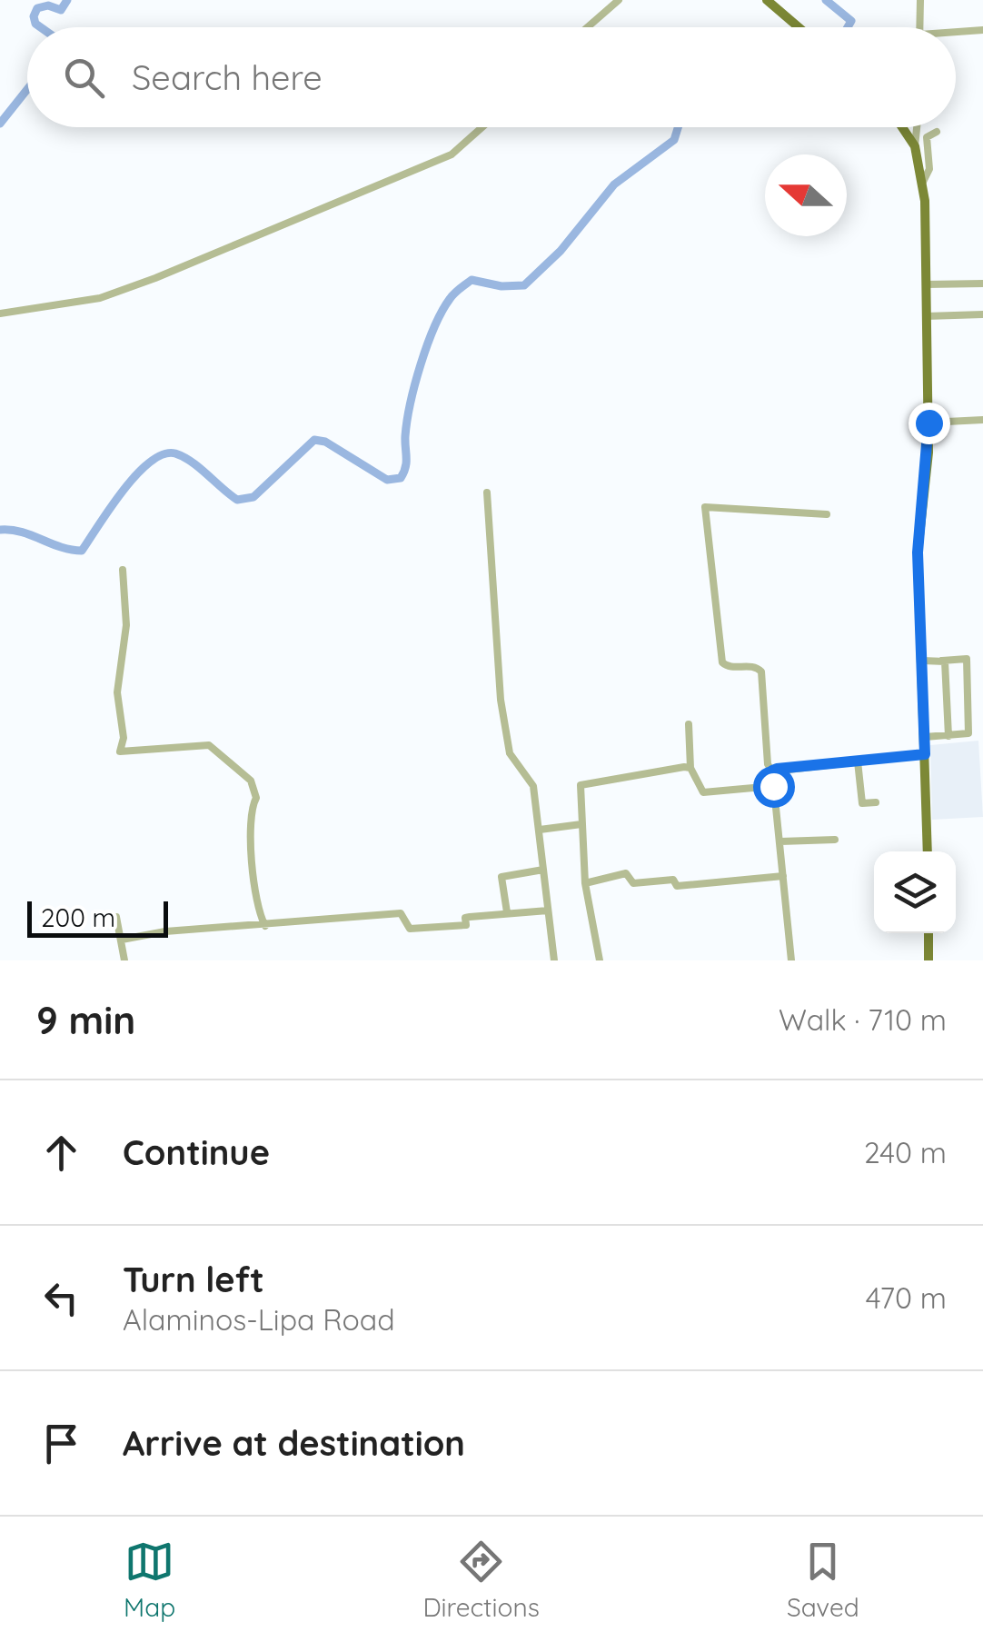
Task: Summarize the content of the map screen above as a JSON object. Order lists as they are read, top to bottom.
{
  "scale_bar": "200 m",
  "north": "left",
  "page": {
    "search": "Search here",
    "scale": "200 m",
    "heading": ["9 min", "Walk · 710 m"],
    "list": [
      ["Continue", "240 m"],
      ["Turn left", "Alaminos-Lipa Road", "470 m"],
      "Arrive at destination"
    ],
    "nav": ["Map", "Directions", "Saved"]
  }
}
